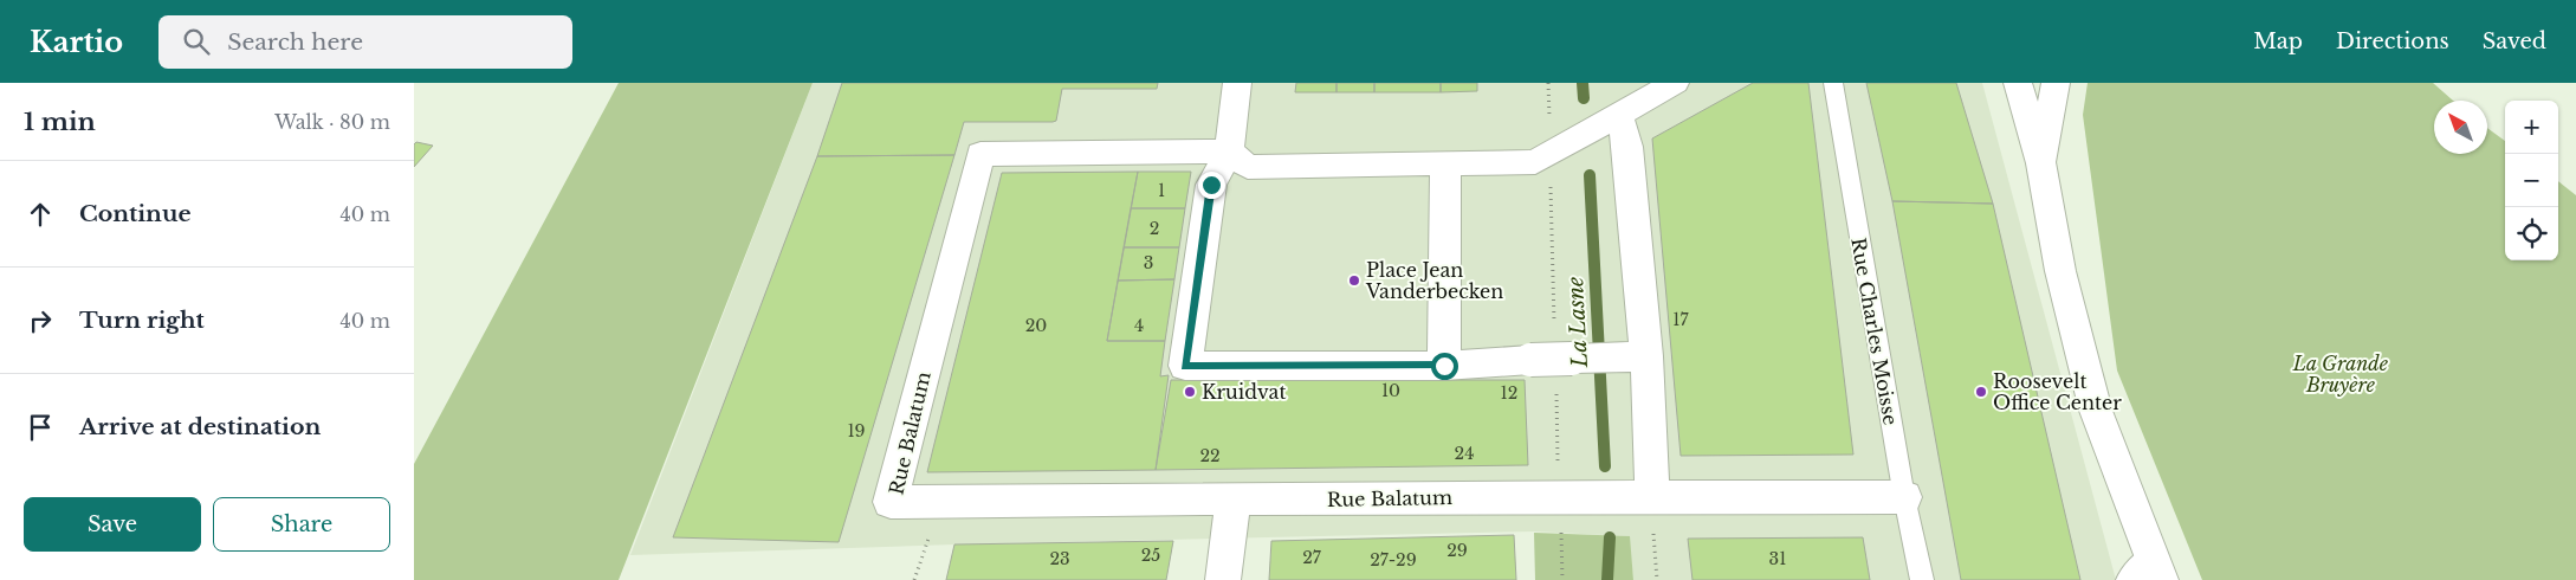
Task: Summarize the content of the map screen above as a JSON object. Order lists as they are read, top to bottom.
{
  "streets": {
    "street": ["Rue Balatum"],
    "lane": ["Rue Charles Moisse"]
  },
  "crossings": [
    ["Rue Charles Moisse", "Rue Balatum"]
  ],
  "water": ["La Lasne"],
  "parks": ["La Grande Bruyère"],
  "places": ["Place Jean Vanderbecken", "Kruidvat", "Roosevelt Office Center"],
  "house_numbers": [
    "1",
    "2",
    "3",
    "17",
    "20",
    "4",
    "10",
    "12",
    "19",
    "24",
    "22",
    "29",
    "25",
    "27",
    "23",
    "31",
    "27-29"
  ],
  "north": "top left",
  "page": {
    "header": "Kartio",
    "search": "Search here",
    "nav": ["Map", "Directions", "Saved"],
    "heading": ["1 min", "Walk · 80 m"],
    "map_buttons": ["+", "−"],
    "list": [
      ["Continue", "40 m"],
      ["Turn right", "40 m"],
      "Arrive at destination"
    ],
    "buttons": ["Save", "Share"]
  }
}
